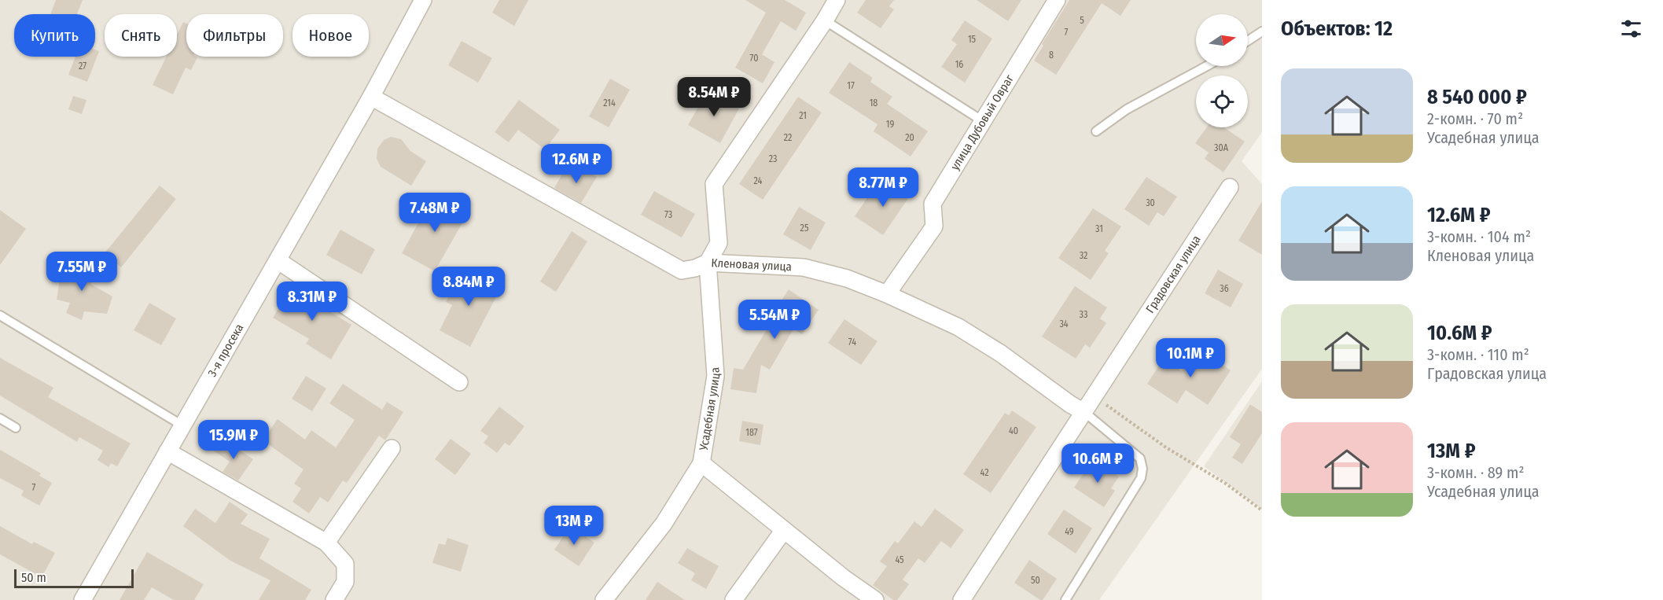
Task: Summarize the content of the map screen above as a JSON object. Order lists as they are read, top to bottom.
{
  "streets": {
    "street": [
      "улица Дубовый Овраг",
      "Кленовая улица",
      "Градовская улица",
      "3-я просека",
      "Усадебная улица"
    ]
  },
  "crossings": [
    ["улица Дубовый Овраг", "Кленовая улица"],
    ["Кленовая улица", "Градовская улица"],
    ["Кленовая улица", "3-я просека"],
    ["Кленовая улица", "Усадебная улица"]
  ],
  "house_numbers": [
    "5",
    "7",
    "15",
    "8",
    "70",
    "16",
    "27",
    "17",
    "214",
    "18",
    "21",
    "19",
    "22",
    "20",
    "30А",
    "23",
    "24",
    "30",
    "73",
    "25",
    "31",
    "32",
    "36",
    "33",
    "34",
    "74",
    "40",
    "187",
    "42",
    "7",
    "49",
    "45",
    "50"
  ],
  "scale_bar": "50 m",
  "north": "right",
  "page": {
    "heading": "Объектов: 12",
    "chip": [
      "Купить",
      "Снять",
      "Фильтры",
      "Новое"
    ],
    "list": [
      {
        "name": "8 540 000 ₽",
        "note": "2-комн. · 70 m² · Усадебная улица"
      },
      {
        "name": "12.6M ₽",
        "note": "3-комн. · 104 m² · Кленовая улица"
      },
      {
        "name": "10.6M ₽",
        "note": "3-комн. · 110 m² · Градовская улица"
      },
      {
        "name": "13M ₽",
        "note": "3-комн. · 89 m² · Усадебная улица"
      }
    ],
    "price": [
      "8.54M ₽",
      "12.6M ₽",
      "8.77M ₽",
      "7.48M ₽",
      "7.55M ₽",
      "8.84M ₽",
      "8.31M ₽",
      "5.54M ₽",
      "10.1M ₽",
      "15.9M ₽",
      "10.6M ₽",
      "13M ₽"
    ],
    "scale": "50 m"
  }
}
